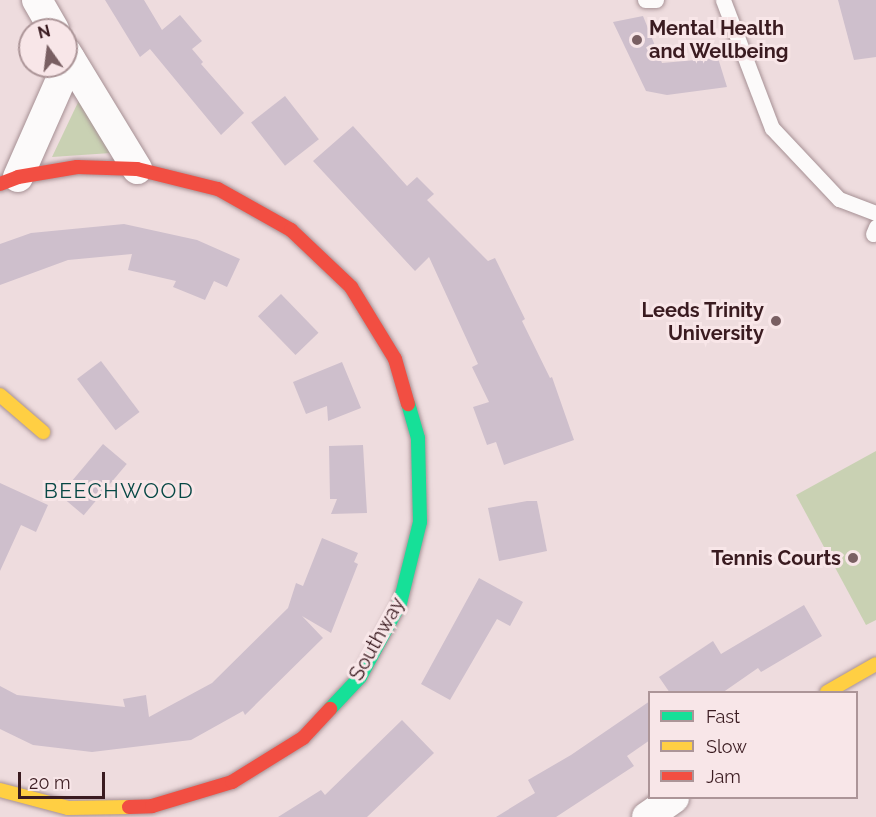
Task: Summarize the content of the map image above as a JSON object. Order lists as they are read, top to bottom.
{
  "streets": {
    "street": ["Southway"]
  },
  "districts": ["BEECHWOOD"],
  "places": ["Mental Health and Wellbeing", "Leeds Trinity University", "Tennis Courts"],
  "legend": ["Fast", "Slow", "Jam"],
  "scale_bar": "20 m",
  "north": "top"
}
